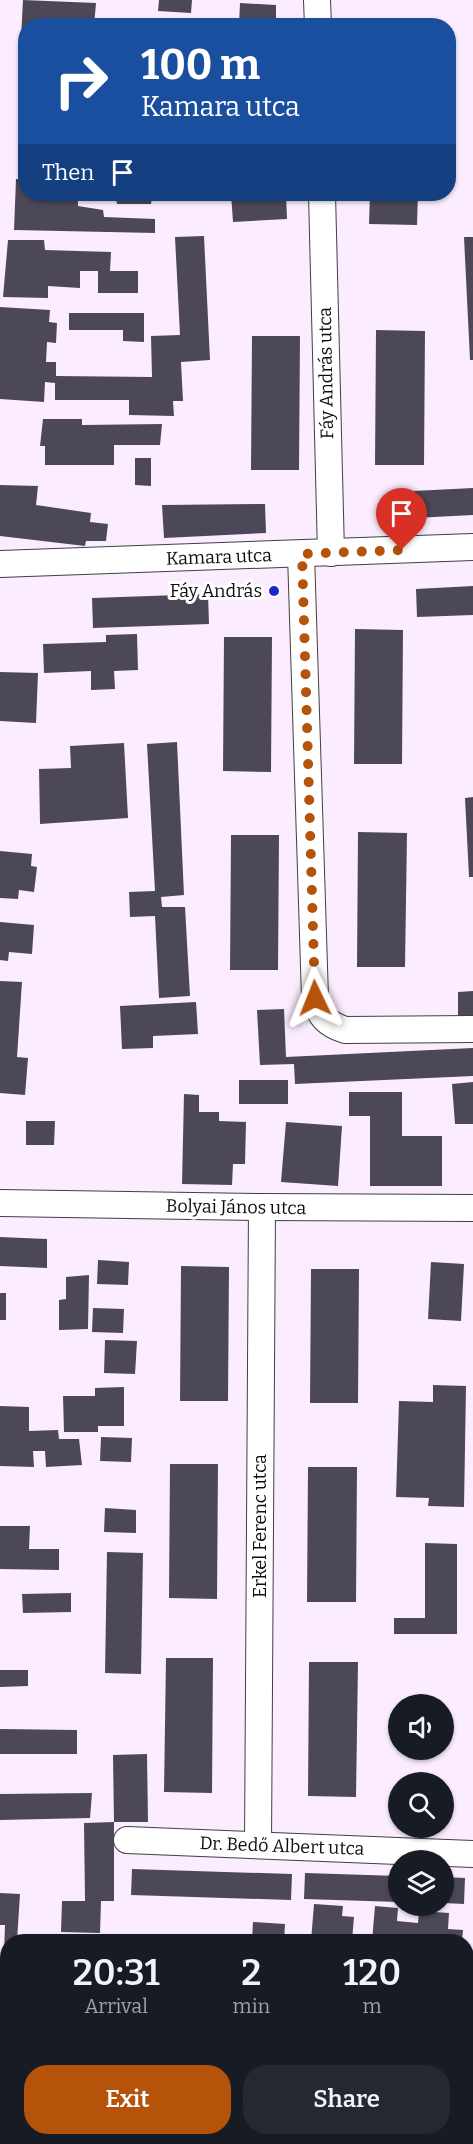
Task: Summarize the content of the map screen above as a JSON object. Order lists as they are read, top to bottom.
{
  "streets": {
    "street": [
      "Fáy András utca",
      "Kamara utca",
      "Bolyai János utca",
      "Erkel Ferenc utca",
      "Dr. Bedő Albert utca"
    ]
  },
  "crossings": [
    ["Fáy András utca", "Kamara utca"],
    ["Bolyai János utca", "Erkel Ferenc utca"],
    ["Erkel Ferenc utca", "Dr. Bedő Albert utca"]
  ],
  "places": ["Fáy András"],
  "page": {
    "turn": ["100 m", "Kamara utca"],
    "then": "Then",
    "eta": [
      "20:31",
      "Arrival",
      "2",
      "min",
      "120",
      "m"
    ],
    "buttons": ["Exit", "Share"]
  }
}
